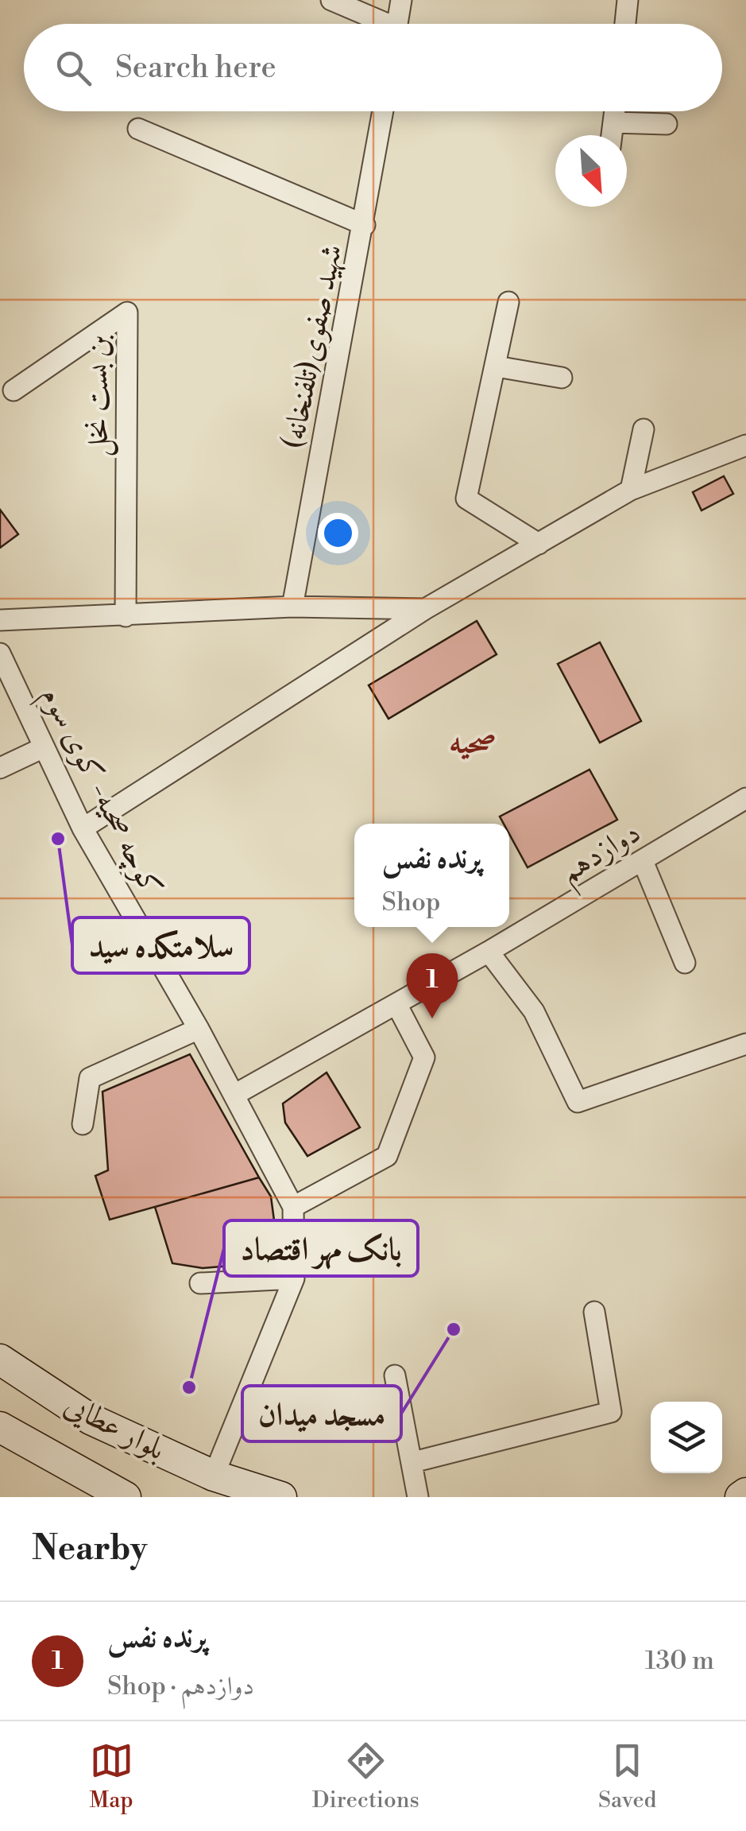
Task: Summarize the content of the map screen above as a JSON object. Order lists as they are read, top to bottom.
{
  "streets": {
    "main road": ["بلوار عطایی"],
    "street": [
      "شهید صفوی(تلفنخانه)",
      "بن بست نخل",
      "کوچه صحیه- کوی سوم",
      "دوازدهم"
    ]
  },
  "crossings": [
    ["کوچه صحیه- کوی سوم", "دوازدهم"],
    ["کوچه صحیه- کوی سوم", "بلوار عطایی"]
  ],
  "districts": ["صحیه"],
  "places": ["سلامتکده سید", "مسجد میدان", "بانک مهر اقتصاد"],
  "north": "bottom right",
  "page": {
    "search": "Search here",
    "popup": ["پرنده نفس", "Shop"],
    "pins": "1",
    "heading": "Nearby",
    "list": [
      {
        "mark": "1",
        "name": "پرنده نفس",
        "note": "Shop · دوازدهم",
        "value": "130 m"
      }
    ],
    "nav": ["Map", "Directions", "Saved"]
  }
}
